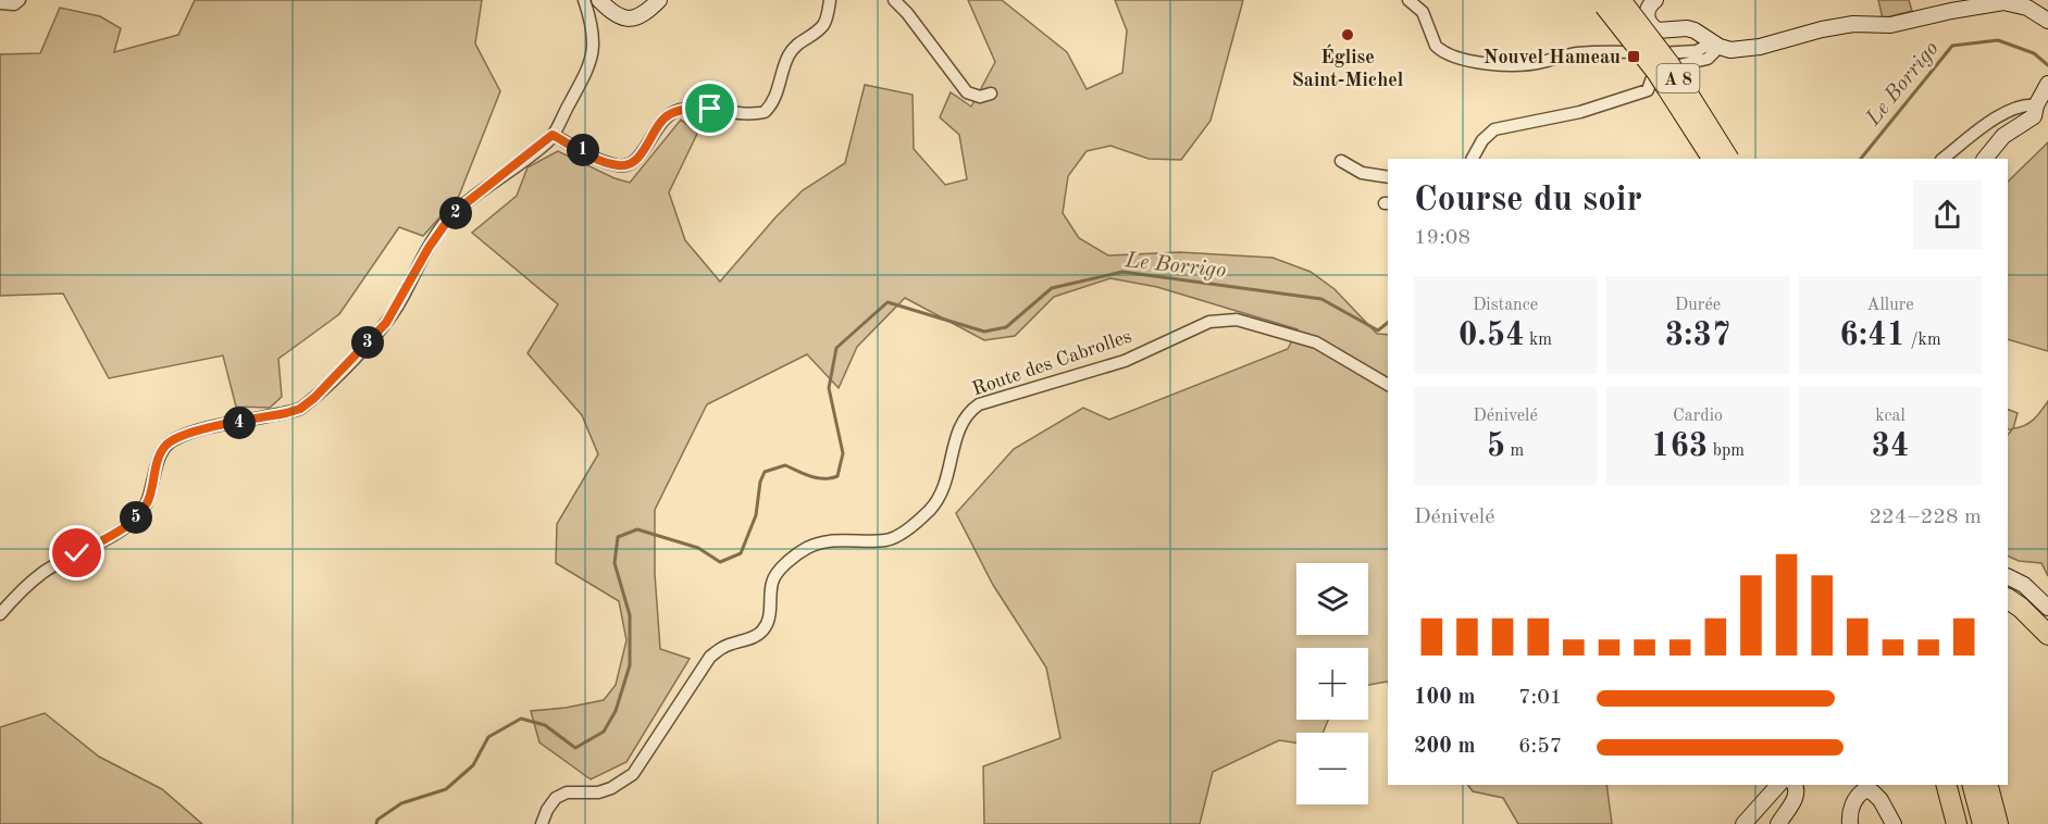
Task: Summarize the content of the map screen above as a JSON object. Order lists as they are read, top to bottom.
{
  "streets": {
    "highway": ["A 8"],
    "street": ["Route des Cabrolles"]
  },
  "water": ["Le Borrigo"],
  "places": {
    "other": ["Église Saint-Michel"],
    "transit": ["Nouvel Hameau"]
  },
  "page": {
    "pins": [
      "1",
      "2",
      "3",
      "4",
      "5"
    ],
    "heading": ["Course du soir", "19:08"],
    "stats": [
      ["Distance", "0.54 km"],
      ["Durée", "3:37"],
      ["Allure", "6:41 /km"],
      ["Dénivelé", "5 m"],
      ["Cardio", "163 bpm"],
      ["kcal", "34"]
    ],
    "chart": ["Dénivelé", "224–228 m"],
    "map_buttons": ["+", "−"],
    "list": [
      {
        "name": "100 m",
        "note": "7:01"
      },
      {
        "name": "200 m",
        "note": "6:57"
      }
    ]
  }
}
